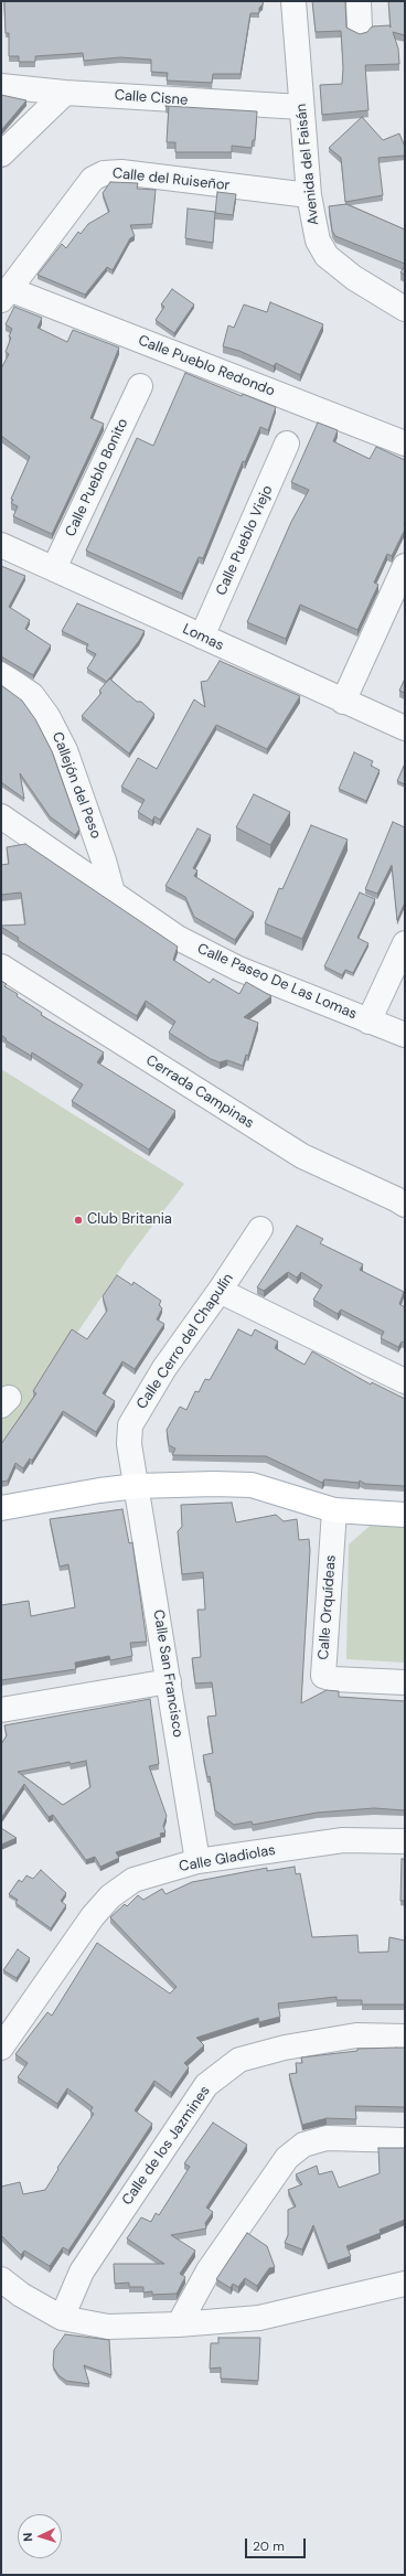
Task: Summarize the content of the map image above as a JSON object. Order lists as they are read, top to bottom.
{
  "streets": {
    "street": [
      "Calle Cisne",
      "Avenida del Faisán",
      "Calle del Ruiseñor",
      "Calle Pueblo Redondo",
      "Calle Pueblo Bonito",
      "Calle Pueblo Viejo",
      "Lomas",
      "Callejón del Peso",
      "Calle Paseo De Las Lomas",
      "Cerrada Campinas",
      "Calle Cerro del Chapulín",
      "Calle Orquídeas",
      "Calle San Francisco",
      "Calle Gladiolas",
      "Calle de los Jazmines"
    ]
  },
  "crossings": [
    ["Calle Cisne", "Avenida del Faisán"],
    ["Avenida del Faisán", "Calle del Ruiseñor"],
    ["Calle del Ruiseñor", "Calle Pueblo Redondo"],
    ["Calle Pueblo Bonito", "Lomas"],
    ["Calle Pueblo Viejo", "Lomas"],
    ["Callejón del Peso", "Calle Paseo De Las Lomas"],
    ["Calle Cerro del Chapulín", "Calle San Francisco"],
    ["Calle San Francisco", "Calle Gladiolas"]
  ],
  "places": ["Club Britania"],
  "scale_bar": "20 m",
  "north": "left"
}
